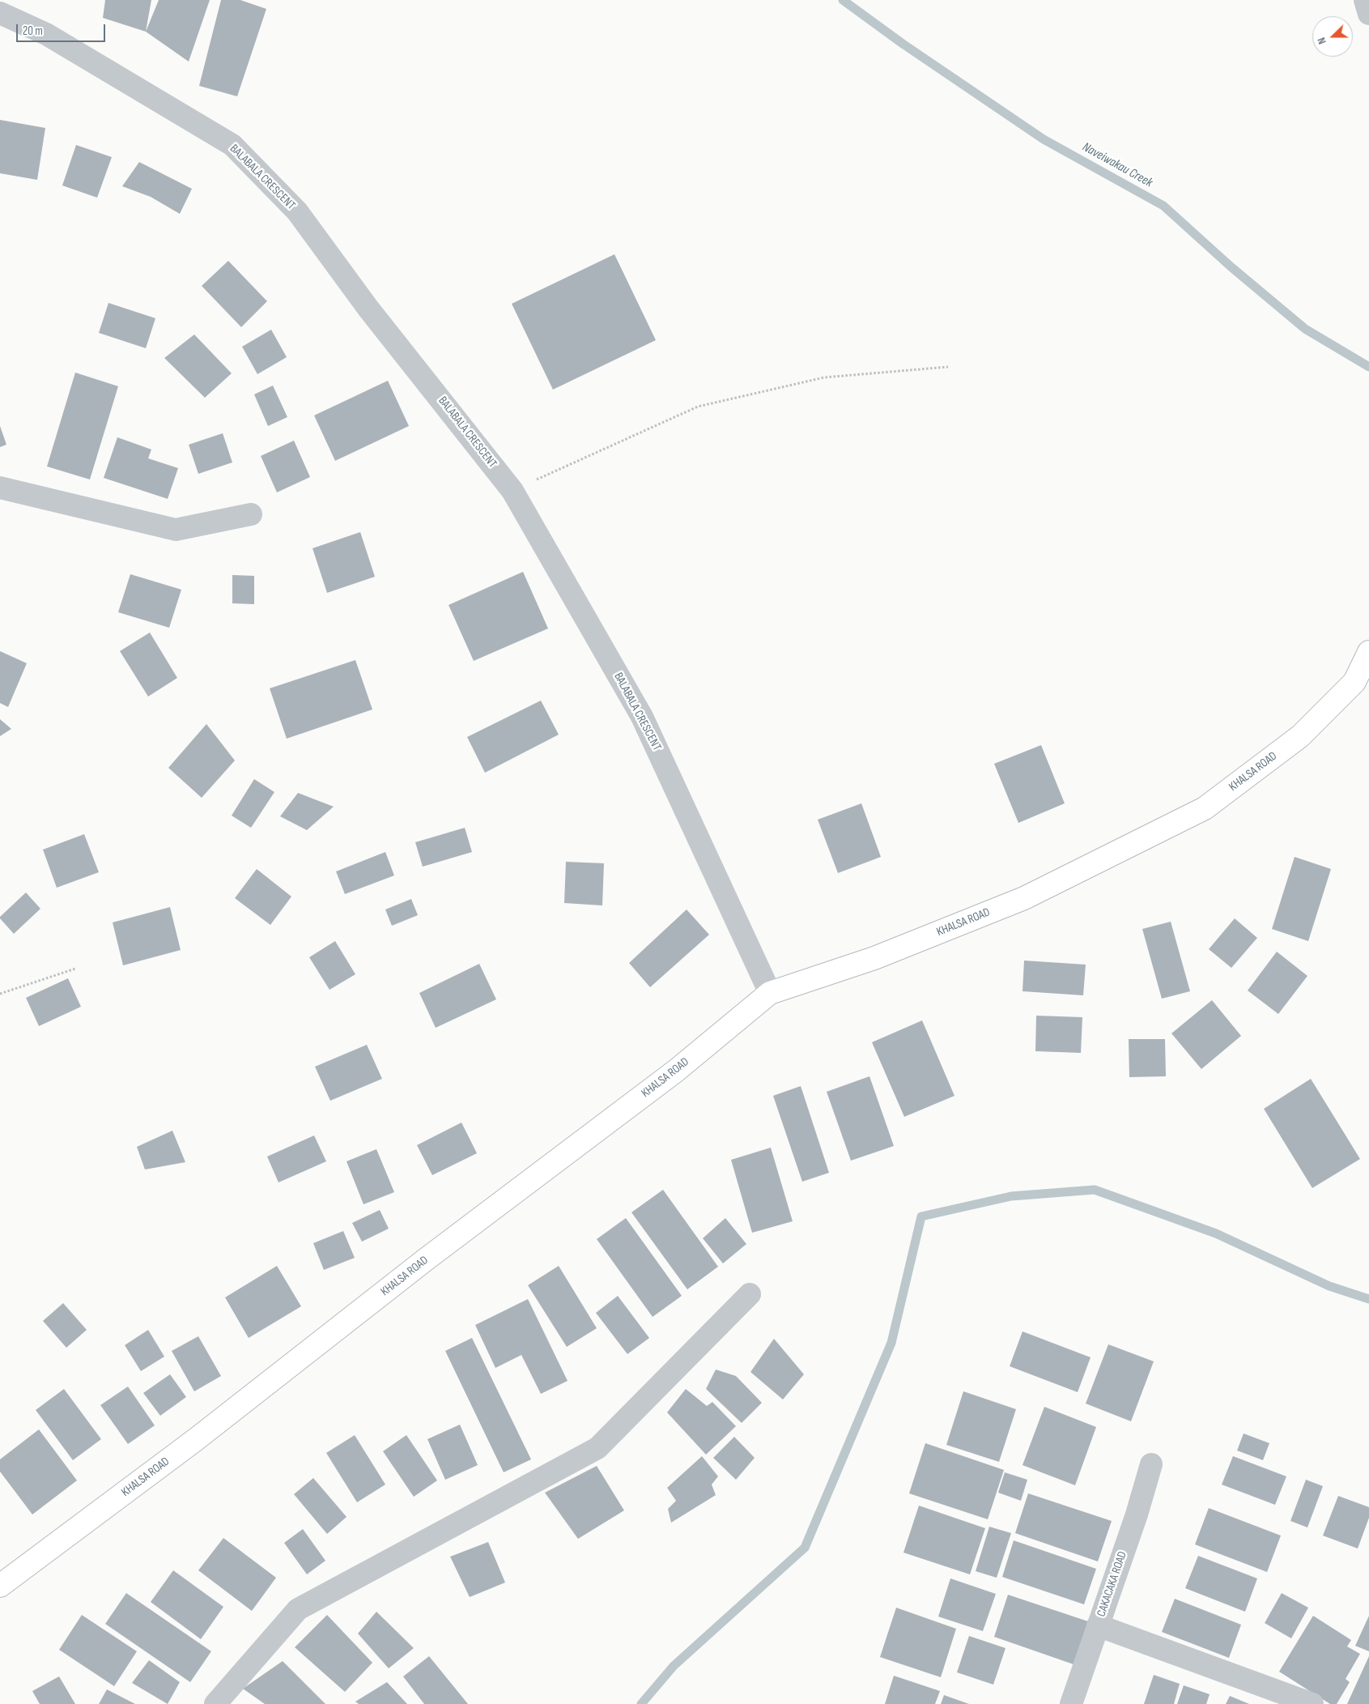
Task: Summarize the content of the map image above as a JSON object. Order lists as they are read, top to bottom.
{
  "streets": {
    "main road": ["KHALSA ROAD"],
    "street": ["BALABALA CRESCENT", "CAKACAKA ROAD"]
  },
  "crossings": [
    ["BALABALA CRESCENT", "KHALSA ROAD"]
  ],
  "water": ["Naveiwakau Creek"],
  "scale_bar": "20 m",
  "north": "left"
}
